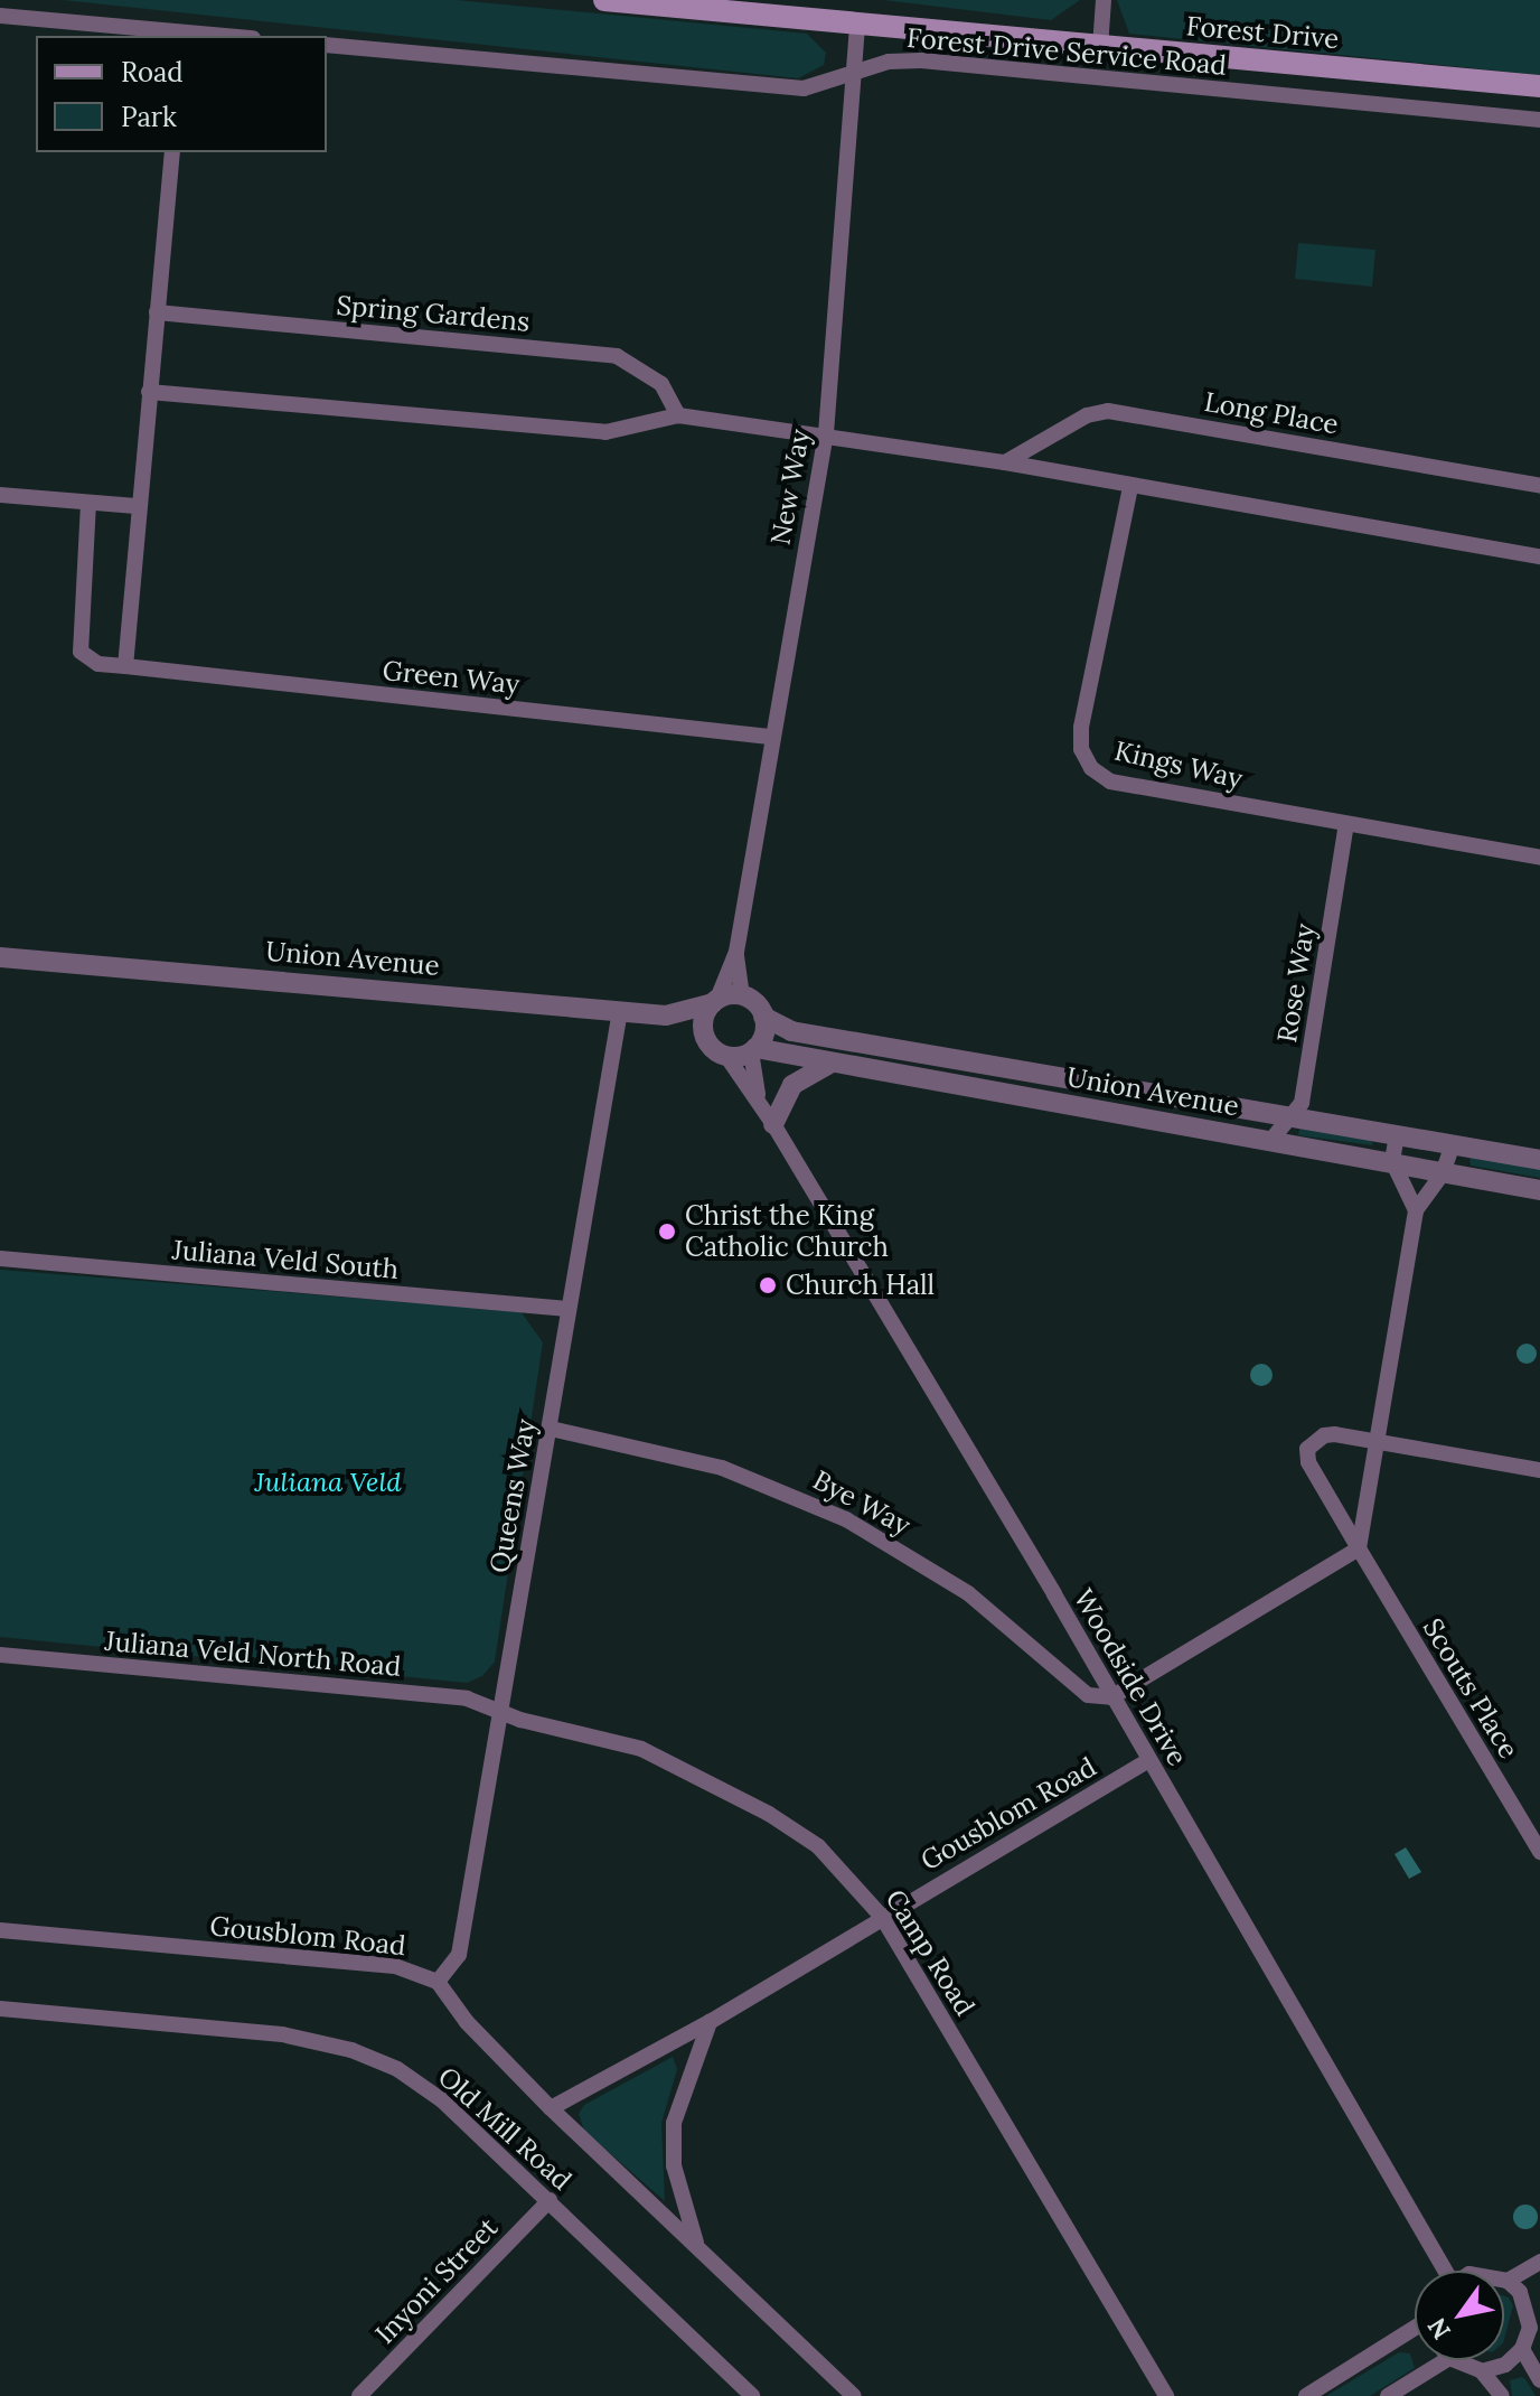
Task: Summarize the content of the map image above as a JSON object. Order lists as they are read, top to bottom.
{
  "streets": {
    "main road": ["Forest Drive"],
    "street": [
      "Forest Drive Service Road",
      "Spring Gardens",
      "Long Place",
      "New Way",
      "Green Way",
      "Kings Way",
      "Union Avenue",
      "Rose Way",
      "Juliana Veld South",
      "Queens Way",
      "Bye Way",
      "Juliana Veld North Road",
      "Woodside Drive",
      "Scouts Place",
      "Gousblom Road",
      "Camp Road",
      "Old Mill Road",
      "Inyoni Street"
    ]
  },
  "crossings": [
    ["Forest Drive", "New Way"],
    ["Forest Drive Service Road", "New Way"],
    ["New Way", "Green Way"],
    ["New Way", "Union Avenue"],
    ["New Way", "Woodside Drive"],
    ["Kings Way", "Rose Way"],
    ["Union Avenue", "Rose Way"],
    ["Union Avenue", "Queens Way"],
    ["Union Avenue", "Woodside Drive"],
    ["Juliana Veld South", "Queens Way"],
    ["Queens Way", "Bye Way"],
    ["Queens Way", "Juliana Veld North Road"],
    ["Queens Way", "Gousblom Road"],
    ["Queens Way", "Camp Road"],
    ["Bye Way", "Woodside Drive"],
    ["Juliana Veld North Road", "Camp Road"],
    ["Woodside Drive", "Gousblom Road"],
    ["Gousblom Road", "Camp Road"],
    ["Old Mill Road", "Inyoni Street"]
  ],
  "parks": ["Juliana Veld"],
  "places": ["Christ the King Catholic Church", "Church Hall"],
  "legend": ["Road", "Park"],
  "north": "bottom left"
}
